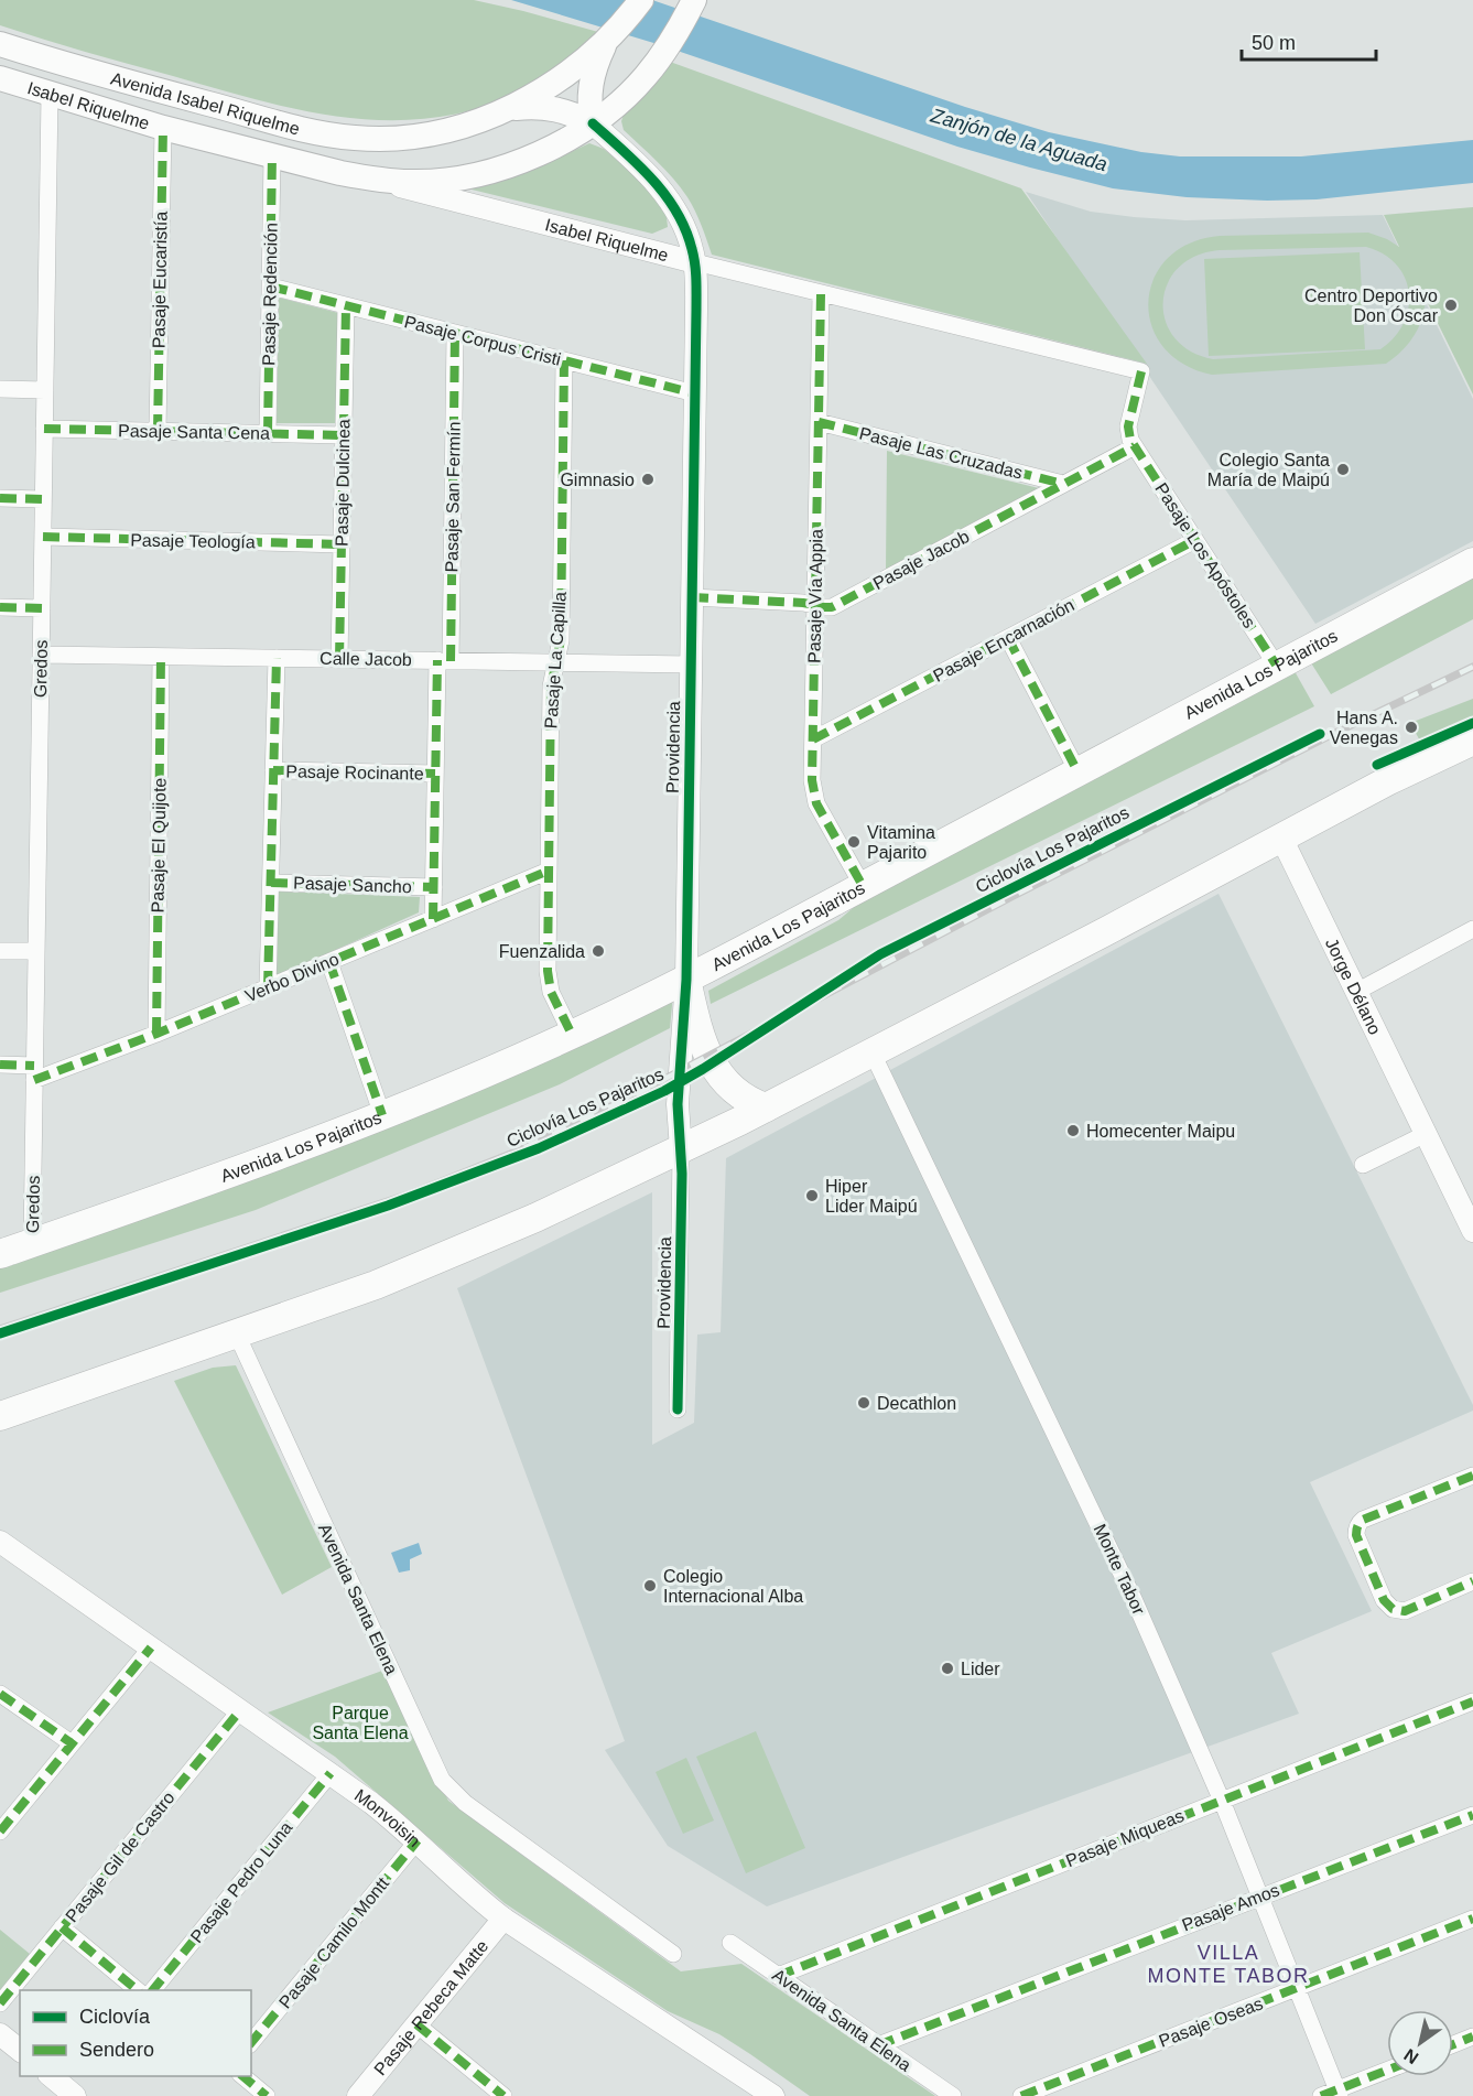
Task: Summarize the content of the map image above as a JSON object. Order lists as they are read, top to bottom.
{
  "streets": {
    "main road": ["Avenida Isabel Riquelme", "Isabel Riquelme", "Avenida Los Pajaritos"],
    "street": [
      "Pasaje Eucaristía",
      "Pasaje Redención",
      "Pasaje Corpus Cristi",
      "Pasaje Santa Cena",
      "Pasaje Las Cruzadas",
      "Pasaje Dulcinea",
      "Pasaje San Fermín",
      "Pasaje Teología",
      "Pasaje Los Apóstoles",
      "Pasaje Jacob",
      "Pasaje Vía Appia",
      "Pasaje Encarnación",
      "Calle Jacob",
      "Pasaje La Capilla",
      "Gredos",
      "Providencia",
      "Pasaje Rocinante",
      "Pasaje El Quijote",
      "Pasaje Sancho",
      "Verbo Divino",
      "Jorge Délano",
      "Monte Tabor",
      "Avenida Santa Elena",
      "Monvoisin",
      "Pasaje Miqueas",
      "Pasaje Gil de Castro",
      "Pasaje Pedro Luna",
      "Pasaje Amos",
      "Pasaje Camilo Montt",
      "Pasaje Rebeca Matte",
      "Pasaje Oseas"
    ],
    "cycle path": ["Ciclovía Los Pajaritos"]
  },
  "crossings": [
    ["Isabel Riquelme", "Pasaje Eucaristía"],
    ["Isabel Riquelme", "Pasaje Redención"],
    ["Isabel Riquelme", "Pasaje Los Apóstoles"],
    ["Isabel Riquelme", "Pasaje Jacob"],
    ["Isabel Riquelme", "Pasaje Vía Appia"],
    ["Isabel Riquelme", "Gredos"],
    ["Isabel Riquelme", "Providencia"],
    ["Pasaje Eucaristía", "Pasaje Santa Cena"],
    ["Pasaje Redención", "Pasaje Corpus Cristi"],
    ["Pasaje Redención", "Pasaje Santa Cena"],
    ["Pasaje Corpus Cristi", "Pasaje Dulcinea"],
    ["Pasaje Corpus Cristi", "Pasaje San Fermín"],
    ["Pasaje Corpus Cristi", "Pasaje La Capilla"],
    ["Pasaje Corpus Cristi", "Providencia"],
    ["Pasaje Santa Cena", "Pasaje Dulcinea"],
    ["Pasaje Santa Cena", "Gredos"],
    ["Pasaje Las Cruzadas", "Pasaje Jacob"],
    ["Pasaje Las Cruzadas", "Pasaje Vía Appia"],
    ["Pasaje Dulcinea", "Pasaje Teología"],
    ["Pasaje Dulcinea", "Calle Jacob"],
    ["Pasaje San Fermín", "Calle Jacob"],
    ["Pasaje San Fermín", "Pasaje Rocinante"],
    ["Pasaje San Fermín", "Pasaje Sancho"],
    ["Pasaje San Fermín", "Verbo Divino"],
    ["Pasaje Teología", "Gredos"],
    ["Pasaje Los Apóstoles", "Pasaje Jacob"],
    ["Pasaje Los Apóstoles", "Pasaje Encarnación"],
    ["Pasaje Los Apóstoles", "Avenida Los Pajaritos"],
    ["Pasaje Jacob", "Pasaje Vía Appia"],
    ["Pasaje Jacob", "Providencia"],
    ["Pasaje Vía Appia", "Pasaje Encarnación"],
    ["Pasaje Vía Appia", "Avenida Los Pajaritos"],
    ["Calle Jacob", "Pasaje La Capilla"],
    ["Calle Jacob", "Gredos"],
    ["Calle Jacob", "Providencia"],
    ["Calle Jacob", "Pasaje El Quijote"],
    ["Pasaje La Capilla", "Avenida Los Pajaritos"],
    ["Pasaje La Capilla", "Verbo Divino"],
    ["Gredos", "Avenida Los Pajaritos"],
    ["Gredos", "Verbo Divino"],
    ["Avenida Los Pajaritos", "Providencia"],
    ["Pasaje El Quijote", "Verbo Divino"],
    ["Monte Tabor", "Pasaje Miqueas"],
    ["Monte Tabor", "Pasaje Amos"],
    ["Monte Tabor", "Pasaje Oseas"],
    ["Avenida Santa Elena", "Pasaje Miqueas"],
    ["Avenida Santa Elena", "Pasaje Amos"],
    ["Monvoisin", "Pasaje Gil de Castro"],
    ["Monvoisin", "Pasaje Pedro Luna"],
    ["Monvoisin", "Pasaje Camilo Montt"],
    ["Monvoisin", "Pasaje Rebeca Matte"]
  ],
  "districts": ["VILLA MONTE TABOR"],
  "water": ["Zanjón de la Aguada"],
  "parks": ["Parque Santa Elena"],
  "places": [
    "Centro Deportivo Don Óscar",
    "Colegio Santa María de Maipú",
    "Gimnasio",
    "Hans A. Venegas",
    "Vitamina Pajarito",
    "Fuenzalida",
    "Homecenter Maipu",
    "Hiper Lider Maipú",
    "Decathlon",
    "Colegio Internacional Alba",
    "Lider"
  ],
  "legend": ["Ciclovía", "Sendero"],
  "scale_bar": "50 m",
  "north": "bottom left"
}
